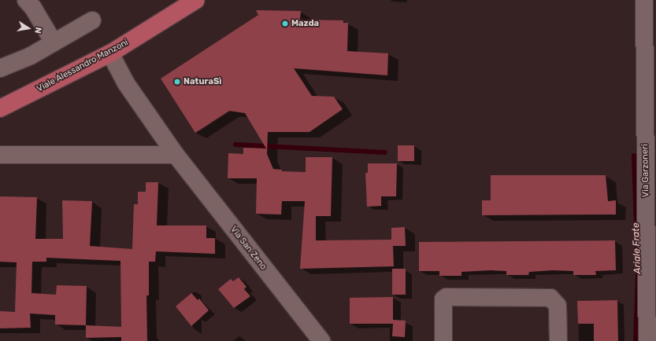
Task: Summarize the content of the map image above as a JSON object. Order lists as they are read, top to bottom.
{
  "streets": {
    "main road": ["Viale Alessandro Manzoni"],
    "street": ["Via Garzoneri", "Via San Zeno"]
  },
  "crossings": [
    ["Viale Alessandro Manzoni", "Via San Zeno"]
  ],
  "water": ["Ariale Frate"],
  "places": ["Mazda", "NaturaSì"],
  "north": "right"
}
